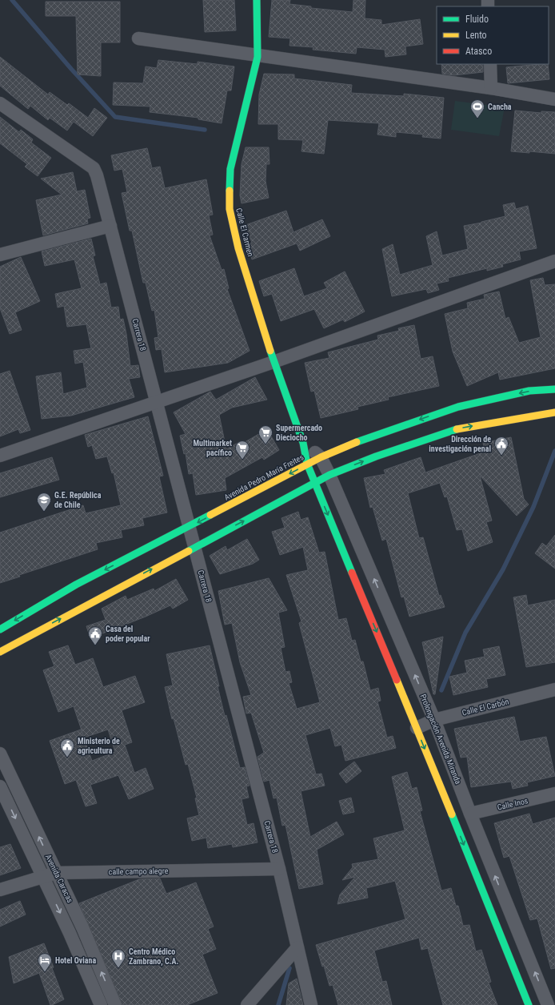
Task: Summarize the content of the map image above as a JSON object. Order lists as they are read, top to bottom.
{
  "streets": {
    "street": [
      "Calle El Carmen",
      "Carrera 18",
      "Avenida Pedro María Freites",
      "Calle El Carbón",
      "Prolongación Avenida Miranda",
      "Calle Inos",
      "calle campo alegre",
      "Avenida Caracas"
    ]
  },
  "crossings": [
    ["Calle El Carmen", "Avenida Pedro María Freites"],
    ["Carrera 18", "Avenida Pedro María Freites"],
    ["Carrera 18", "calle campo alegre"],
    ["Avenida Pedro María Freites", "Prolongación Avenida Miranda"],
    ["Calle El Carbón", "Prolongación Avenida Miranda"],
    ["Prolongación Avenida Miranda", "Calle Inos"],
    ["calle campo alegre", "Avenida Caracas"]
  ],
  "places": {
    "sports": ["Cancha"],
    "supermarket": ["Supermercado Dieciocho", "Multimarket pacífico"],
    "public building": ["Dirección de investigación penal", "Casa del poder popular", "Ministerio de agricultura"],
    "school or university": ["G.E. República de Chile"],
    "hospital": ["Centro Médico Zambrano, C.A."],
    "hotel": ["Hotel Oviana"]
  },
  "legend": ["Fluido", "Lento", "Atasco"]
}
